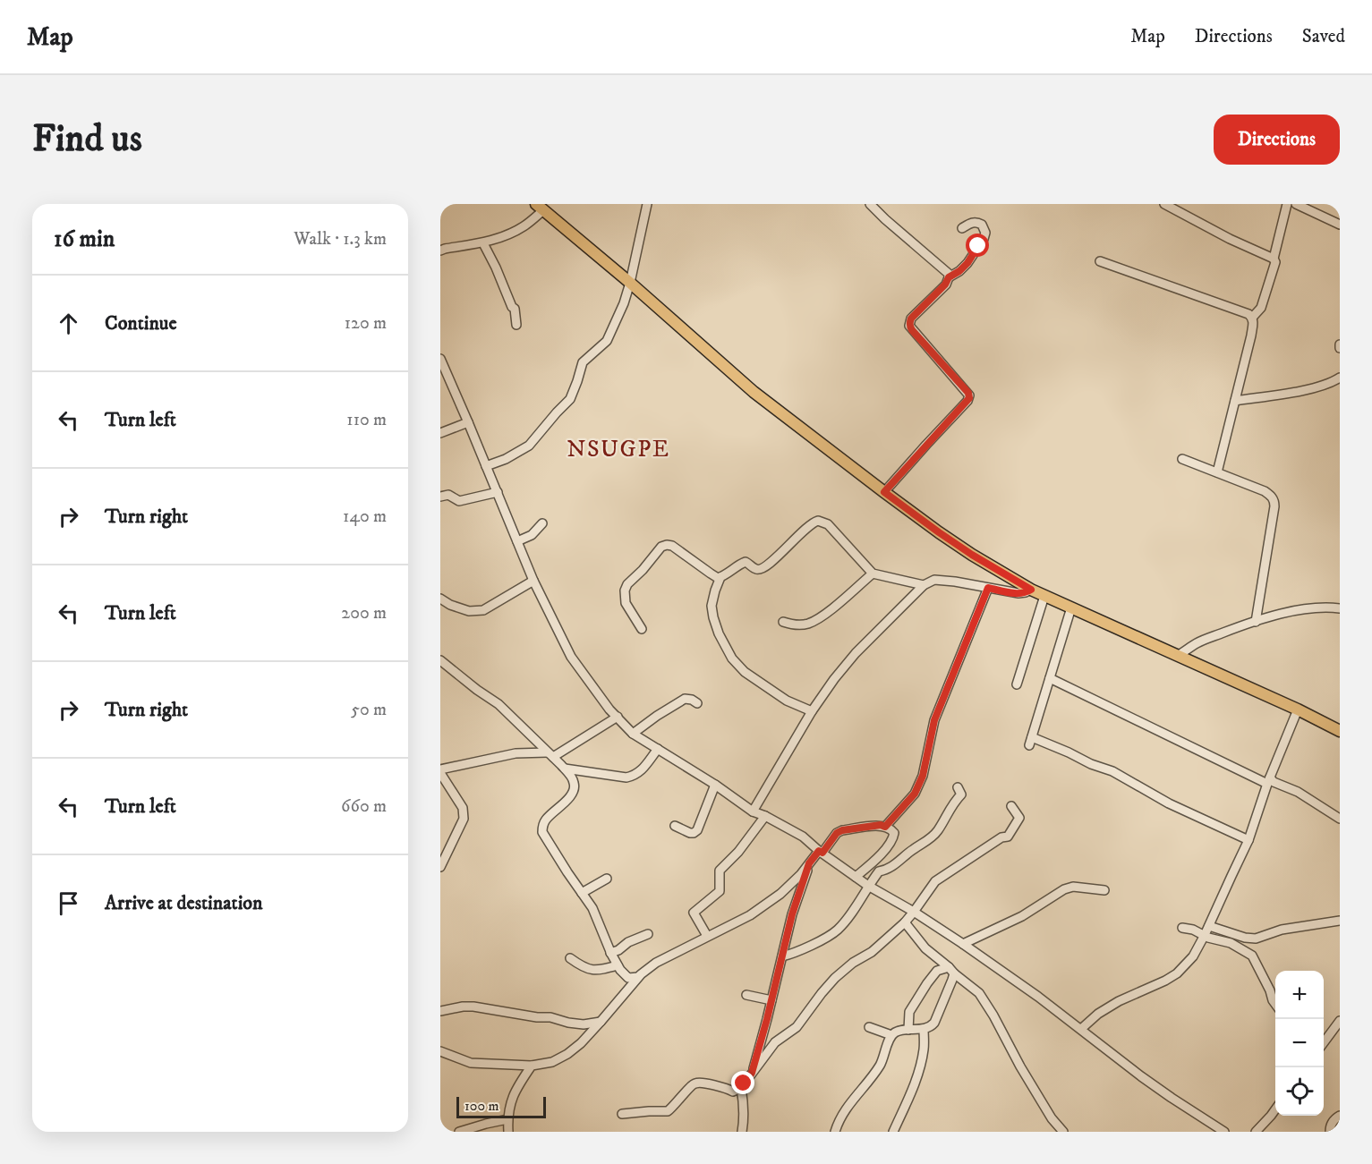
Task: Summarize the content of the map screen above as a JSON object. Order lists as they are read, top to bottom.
{
  "districts": ["NSUGPE"],
  "scale_bar": "100 m",
  "page": {
    "header": "Map",
    "nav": ["Map", "Directions", "Saved"],
    "buttons": "Directions",
    "title": "Find us",
    "heading": ["16 min", "Walk · 1.3 km"],
    "list": [
      ["Continue", "120 m"],
      ["Turn left", "110 m"],
      ["Turn right", "140 m"],
      ["Turn left", "200 m"],
      ["Turn right", "50 m"],
      ["Turn left", "660 m"],
      "Arrive at destination"
    ],
    "map_buttons": ["+", "−"],
    "scale": "100 m"
  }
}
